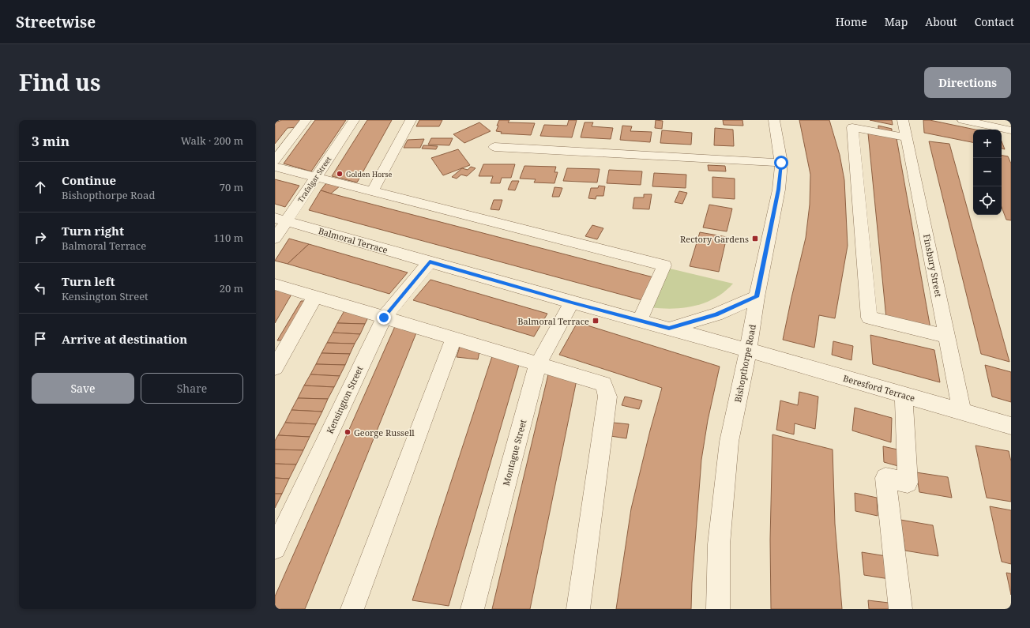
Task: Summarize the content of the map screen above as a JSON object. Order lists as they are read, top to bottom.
{
  "streets": {
    "street": [
      "Trafalgar Street",
      "Balmoral Terrace",
      "Finsbury Street",
      "Bishopthorpe Road",
      "Beresford Terrace",
      "Kensington Street",
      "Montague Street"
    ]
  },
  "crossings": [
    ["Trafalgar Street", "Balmoral Terrace"],
    ["Balmoral Terrace", "Bishopthorpe Road"],
    ["Balmoral Terrace", "Beresford Terrace"],
    ["Balmoral Terrace", "Kensington Street"],
    ["Balmoral Terrace", "Montague Street"],
    ["Finsbury Street", "Beresford Terrace"],
    ["Bishopthorpe Road", "Beresford Terrace"]
  ],
  "places": {
    "other": ["Golden Horse", "George Russell"],
    "transit": ["Rectory Gardens", "Balmoral Terrace"]
  },
  "page": {
    "header": "Streetwise",
    "nav": [
      "Home",
      "Map",
      "About",
      "Contact"
    ],
    "title": "Find us",
    "buttons": [
      "Directions",
      ["Save", "Share"]
    ],
    "heading": ["3 min", "Walk · 200 m"],
    "map_buttons": ["+", "−"],
    "list": [
      ["Continue", "Bishopthorpe Road", "70 m"],
      ["Turn right", "Balmoral Terrace", "110 m"],
      ["Turn left", "Kensington Street", "20 m"],
      "Arrive at destination"
    ]
  }
}
